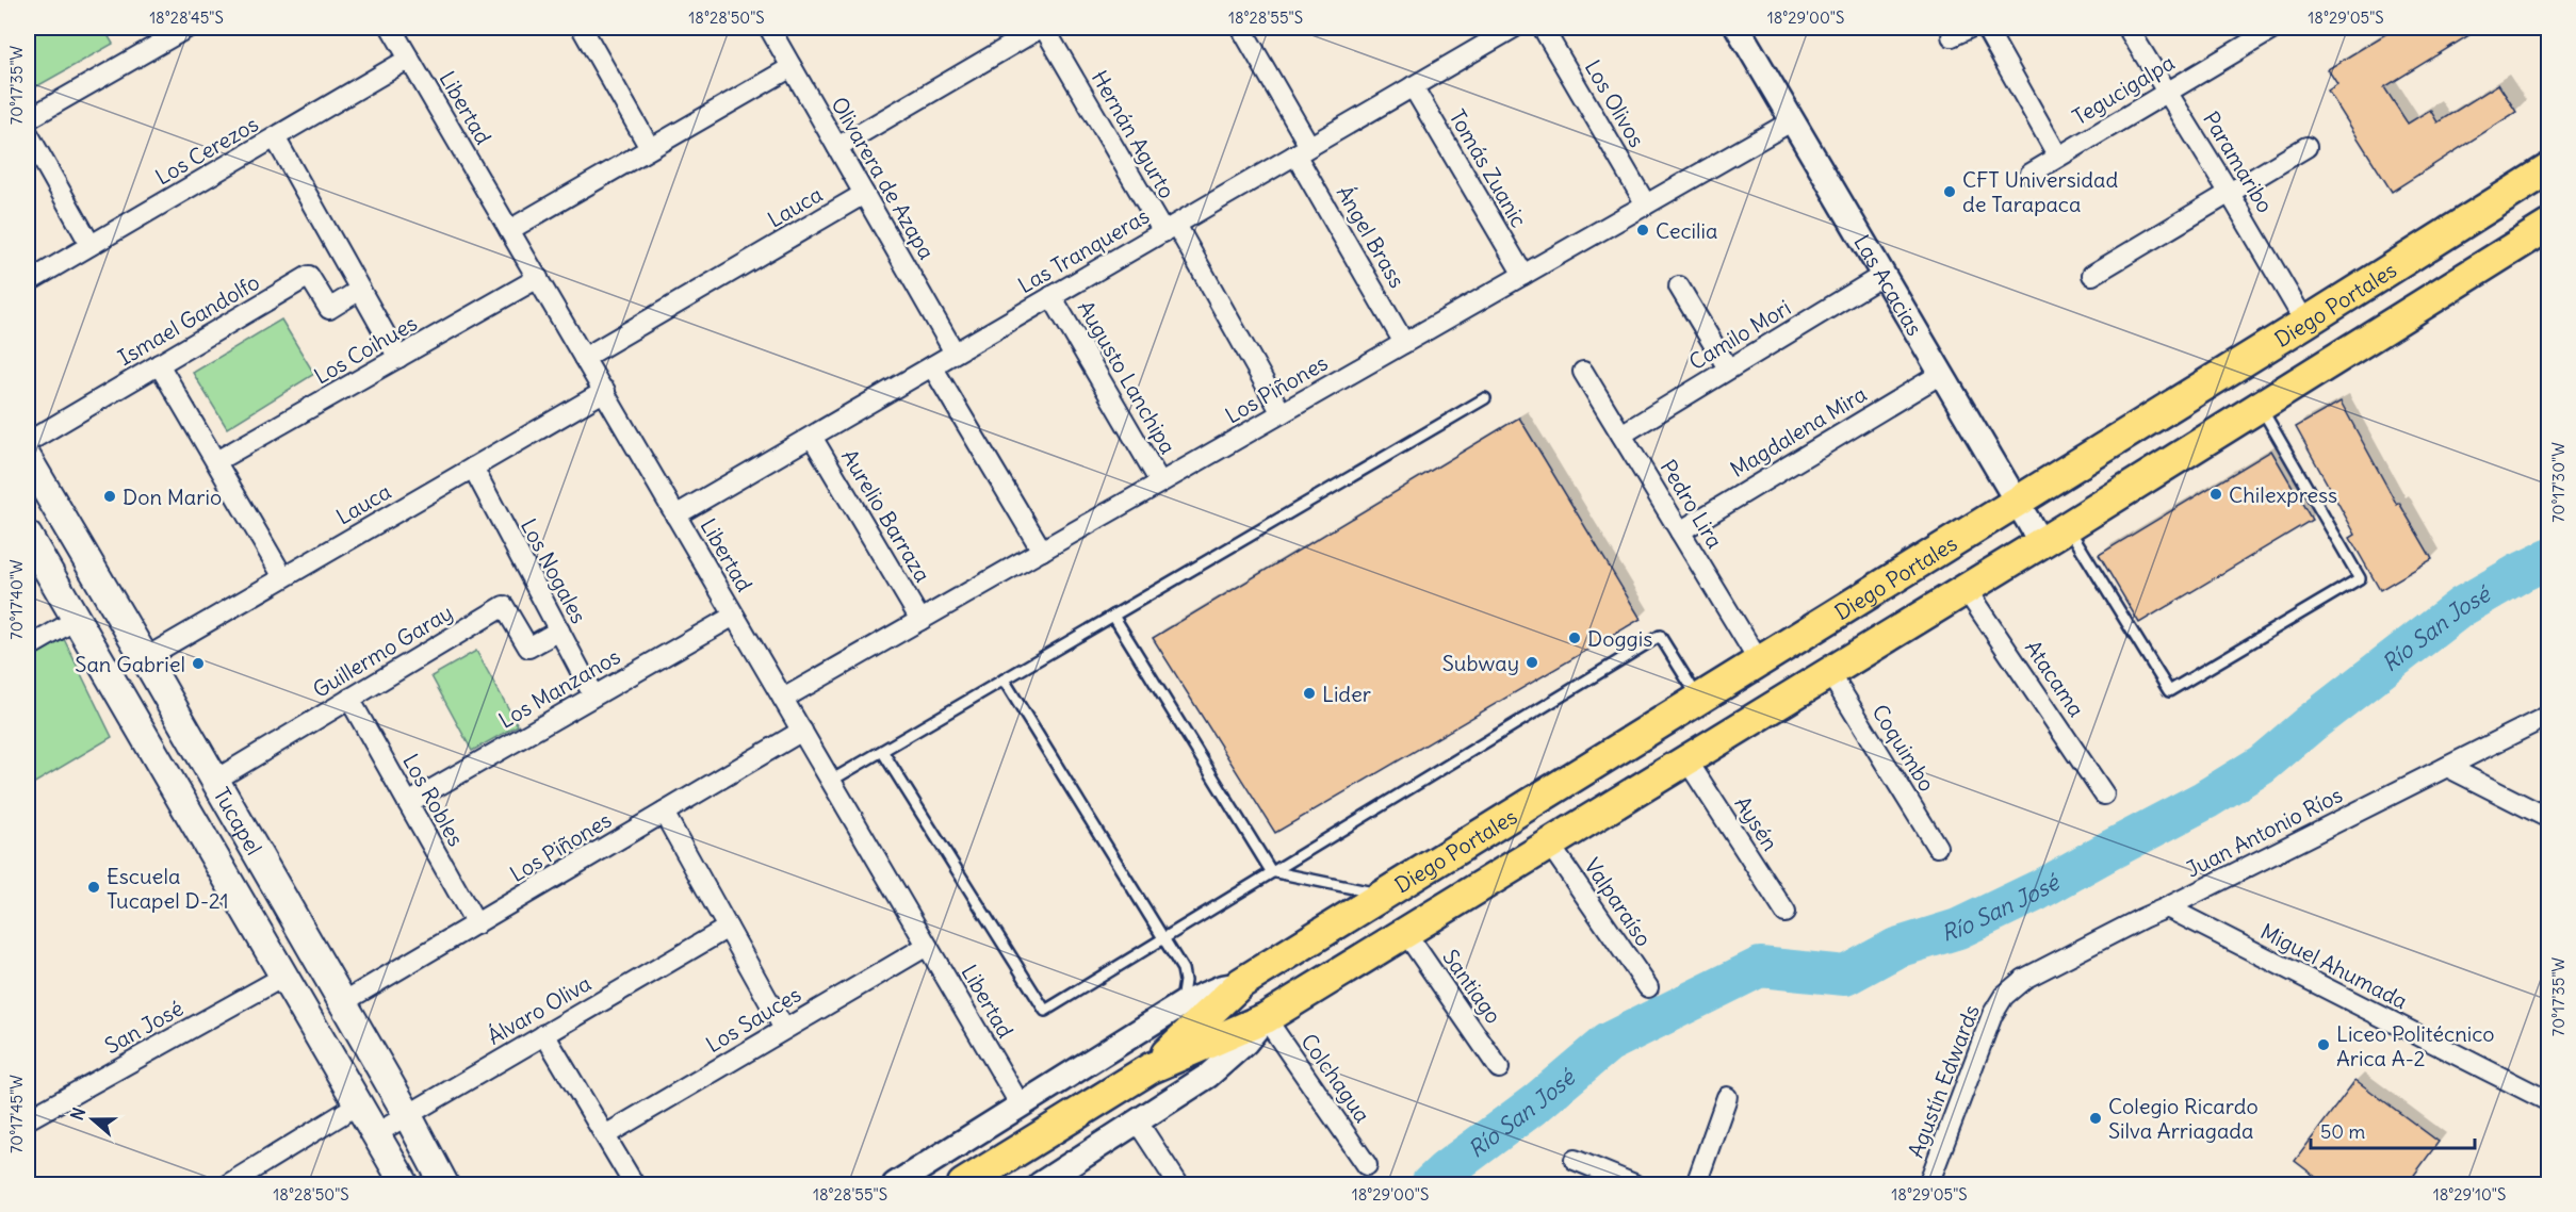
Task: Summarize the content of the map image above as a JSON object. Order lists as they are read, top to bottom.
{
  "streets": {
    "main road": ["Diego Portales", "Tucapel"],
    "street": [
      "Tegucigalpa",
      "Los Olivos",
      "Libertad",
      "Hernán Agurto",
      "Los Cerezos",
      "Paramaribo",
      "Tomás Zuanic",
      "Olivarera de Azapa",
      "Lauca",
      "Ángel Brass",
      "Las Tranqueras",
      "Las Acacias",
      "Ismael Gandolfo",
      "Camilo Mori",
      "Los Coihues",
      "Augusto Lanchipa",
      "Los Piñones",
      "Magdalena Mira",
      "Pedro Lira",
      "Aurelio Barraza",
      "Los Nogales",
      "Guillermo Garay",
      "Atacama",
      "Los Manzanos",
      "Coquimbo",
      "Los Robles",
      "Aysén",
      "Juan Antonio Ríos",
      "Valparaíso",
      "Miguel Ahumada",
      "Santiago",
      "Álvaro Oliva",
      "Los Sauces",
      "San José",
      "Colchagua",
      "Agustín Edwards"
    ]
  },
  "crossings": [
    ["Tegucigalpa", "Paramaribo"],
    ["Los Olivos", "Los Piñones"],
    ["Libertad", "Los Cerezos"],
    ["Libertad", "Lauca"],
    ["Libertad", "Las Tranqueras"],
    ["Libertad", "Diego Portales"],
    ["Libertad", "Los Coihues"],
    ["Libertad", "Los Piñones"],
    ["Libertad", "Los Manzanos"],
    ["Libertad", "Los Sauces"],
    ["Hernán Agurto", "Las Tranqueras"],
    ["Hernán Agurto", "Los Piñones"],
    ["Paramaribo", "Diego Portales"],
    ["Tomás Zuanic", "Las Tranqueras"],
    ["Tomás Zuanic", "Los Piñones"],
    ["Olivarera de Azapa", "Lauca"],
    ["Olivarera de Azapa", "Las Tranqueras"],
    ["Lauca", "Los Nogales"],
    ["Lauca", "Tucapel"],
    ["Ángel Brass", "Las Tranqueras"],
    ["Ángel Brass", "Los Piñones"],
    ["Las Tranqueras", "Augusto Lanchipa"],
    ["Las Tranqueras", "Aurelio Barraza"],
    ["Las Acacias", "Diego Portales"],
    ["Las Acacias", "Camilo Mori"],
    ["Las Acacias", "Los Piñones"],
    ["Las Acacias", "Magdalena Mira"],
    ["Diego Portales", "Pedro Lira"],
    ["Diego Portales", "Atacama"],
    ["Diego Portales", "Coquimbo"],
    ["Diego Portales", "Aysén"],
    ["Diego Portales", "Valparaíso"],
    ["Diego Portales", "Santiago"],
    ["Diego Portales", "Colchagua"],
    ["Camilo Mori", "Pedro Lira"],
    ["Augusto Lanchipa", "Los Piñones"],
    ["Los Piñones", "Aurelio Barraza"],
    ["Los Piñones", "Los Robles"],
    ["Los Piñones", "Tucapel"],
    ["Magdalena Mira", "Pedro Lira"],
    ["Los Nogales", "Guillermo Garay"],
    ["Los Nogales", "Los Manzanos"],
    ["Guillermo Garay", "Los Robles"],
    ["Guillermo Garay", "Tucapel"],
    ["Los Manzanos", "Los Robles"],
    ["Tucapel", "Álvaro Oliva"],
    ["Tucapel", "San José"],
    ["Juan Antonio Ríos", "Miguel Ahumada"],
    ["Juan Antonio Ríos", "Agustín Edwards"]
  ],
  "water": ["Río San José"],
  "places": [
    "CFT Universidad de Tarapaca",
    "Cecilia",
    "Chilexpress",
    "Don Mario",
    "Doggis",
    "Subway",
    "San Gabriel",
    "Lider",
    "Escuela Tucapel D-21",
    "Liceo Politécnico Arica A-2",
    "Colegio Ricardo Silva Arriagada"
  ],
  "scale_bar": "50 m",
  "north": "left",
  "coordinates": [
    "18°28'45\"S",
    "18°28'50\"S",
    "18°28'55\"S",
    "18°29'00\"S",
    "18°29'05\"S",
    "70°17'35\"W",
    "70°17'30\"W",
    "70°17'40\"W",
    "70°17'45\"W",
    "18°29'10\"S"
  ]
}
